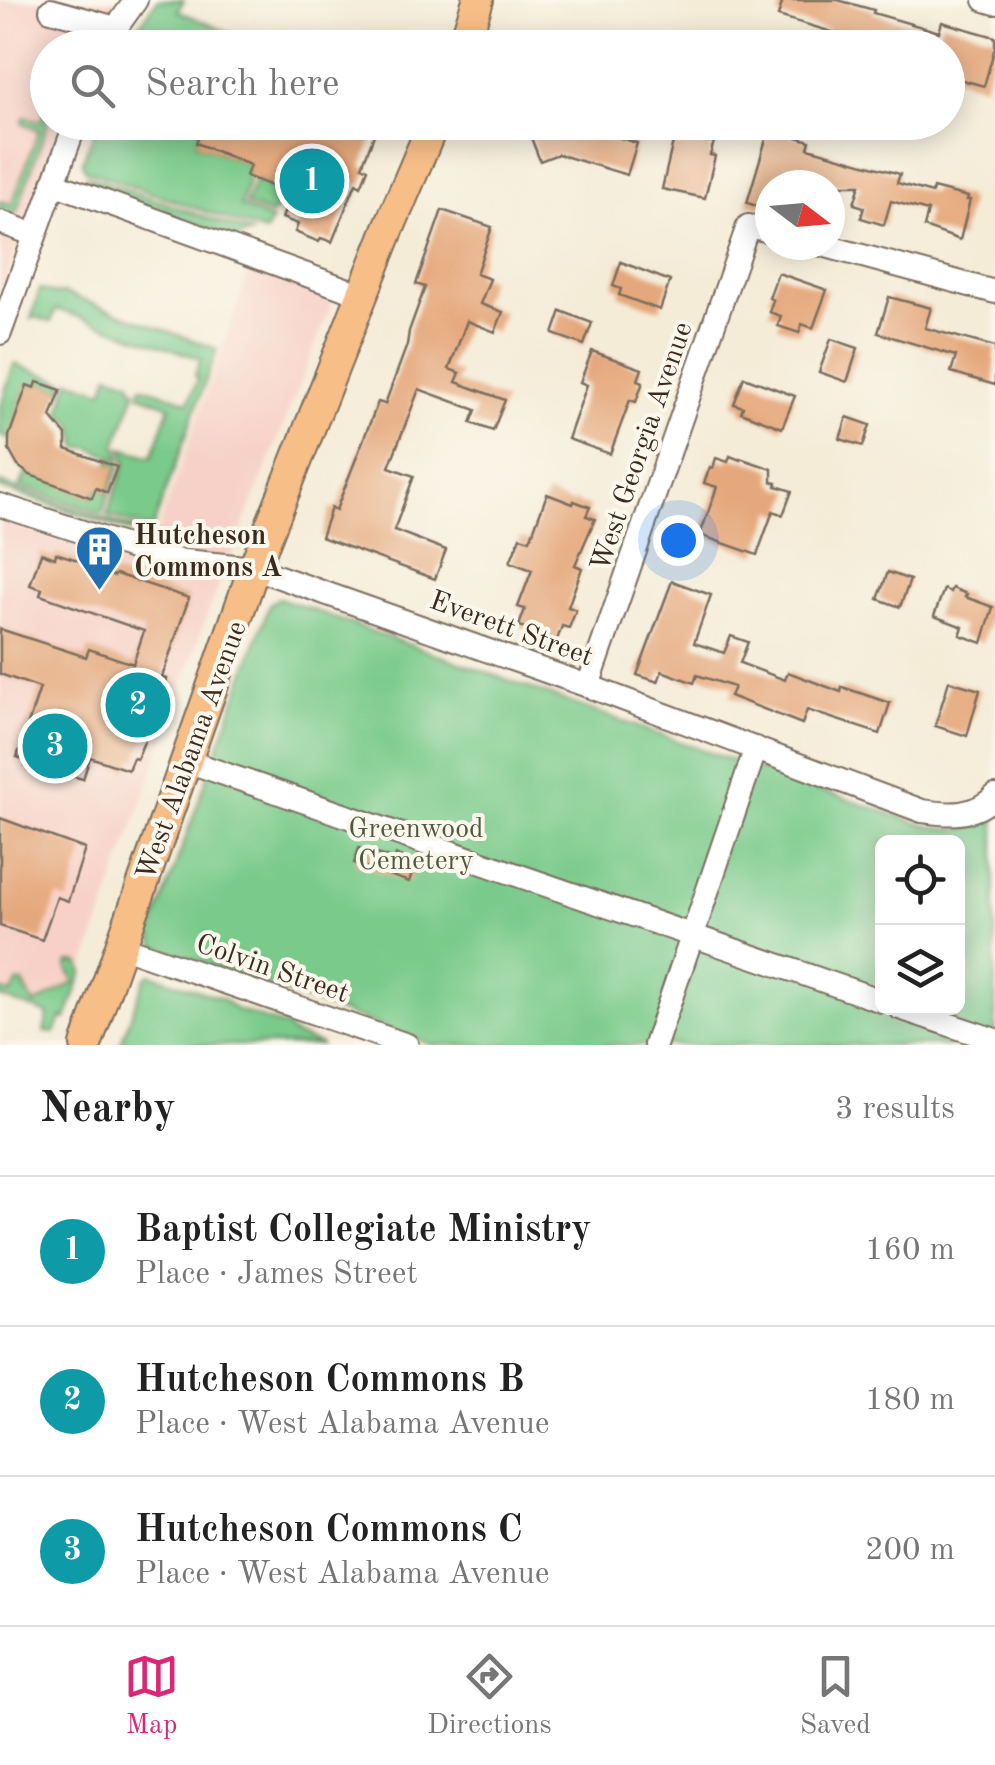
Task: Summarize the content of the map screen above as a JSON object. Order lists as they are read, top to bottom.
{
  "streets": {
    "main road": ["West Alabama Avenue"],
    "street": ["West Georgia Avenue", "Everett Street", "Colvin Street"]
  },
  "crossings": [
    ["West Georgia Avenue", "Everett Street"],
    ["Everett Street", "West Alabama Avenue"],
    ["West Alabama Avenue", "Colvin Street"]
  ],
  "parks": ["Greenwood Cemetery"],
  "places": {
    "building": ["Hutcheson Commons A"]
  },
  "north": "right",
  "page": {
    "search": "Search here",
    "pins": ["1", "2", "3"],
    "heading": ["Nearby", "3 results"],
    "list": [
      {
        "mark": "1",
        "name": "Baptist Collegiate Ministry",
        "note": "Place · James Street",
        "value": "160 m"
      },
      {
        "mark": "2",
        "name": "Hutcheson Commons B",
        "note": "Place · West Alabama Avenue",
        "value": "180 m"
      },
      {
        "mark": "3",
        "name": "Hutcheson Commons C",
        "note": "Place · West Alabama Avenue",
        "value": "200 m"
      }
    ],
    "nav": ["Map", "Directions", "Saved"]
  }
}
